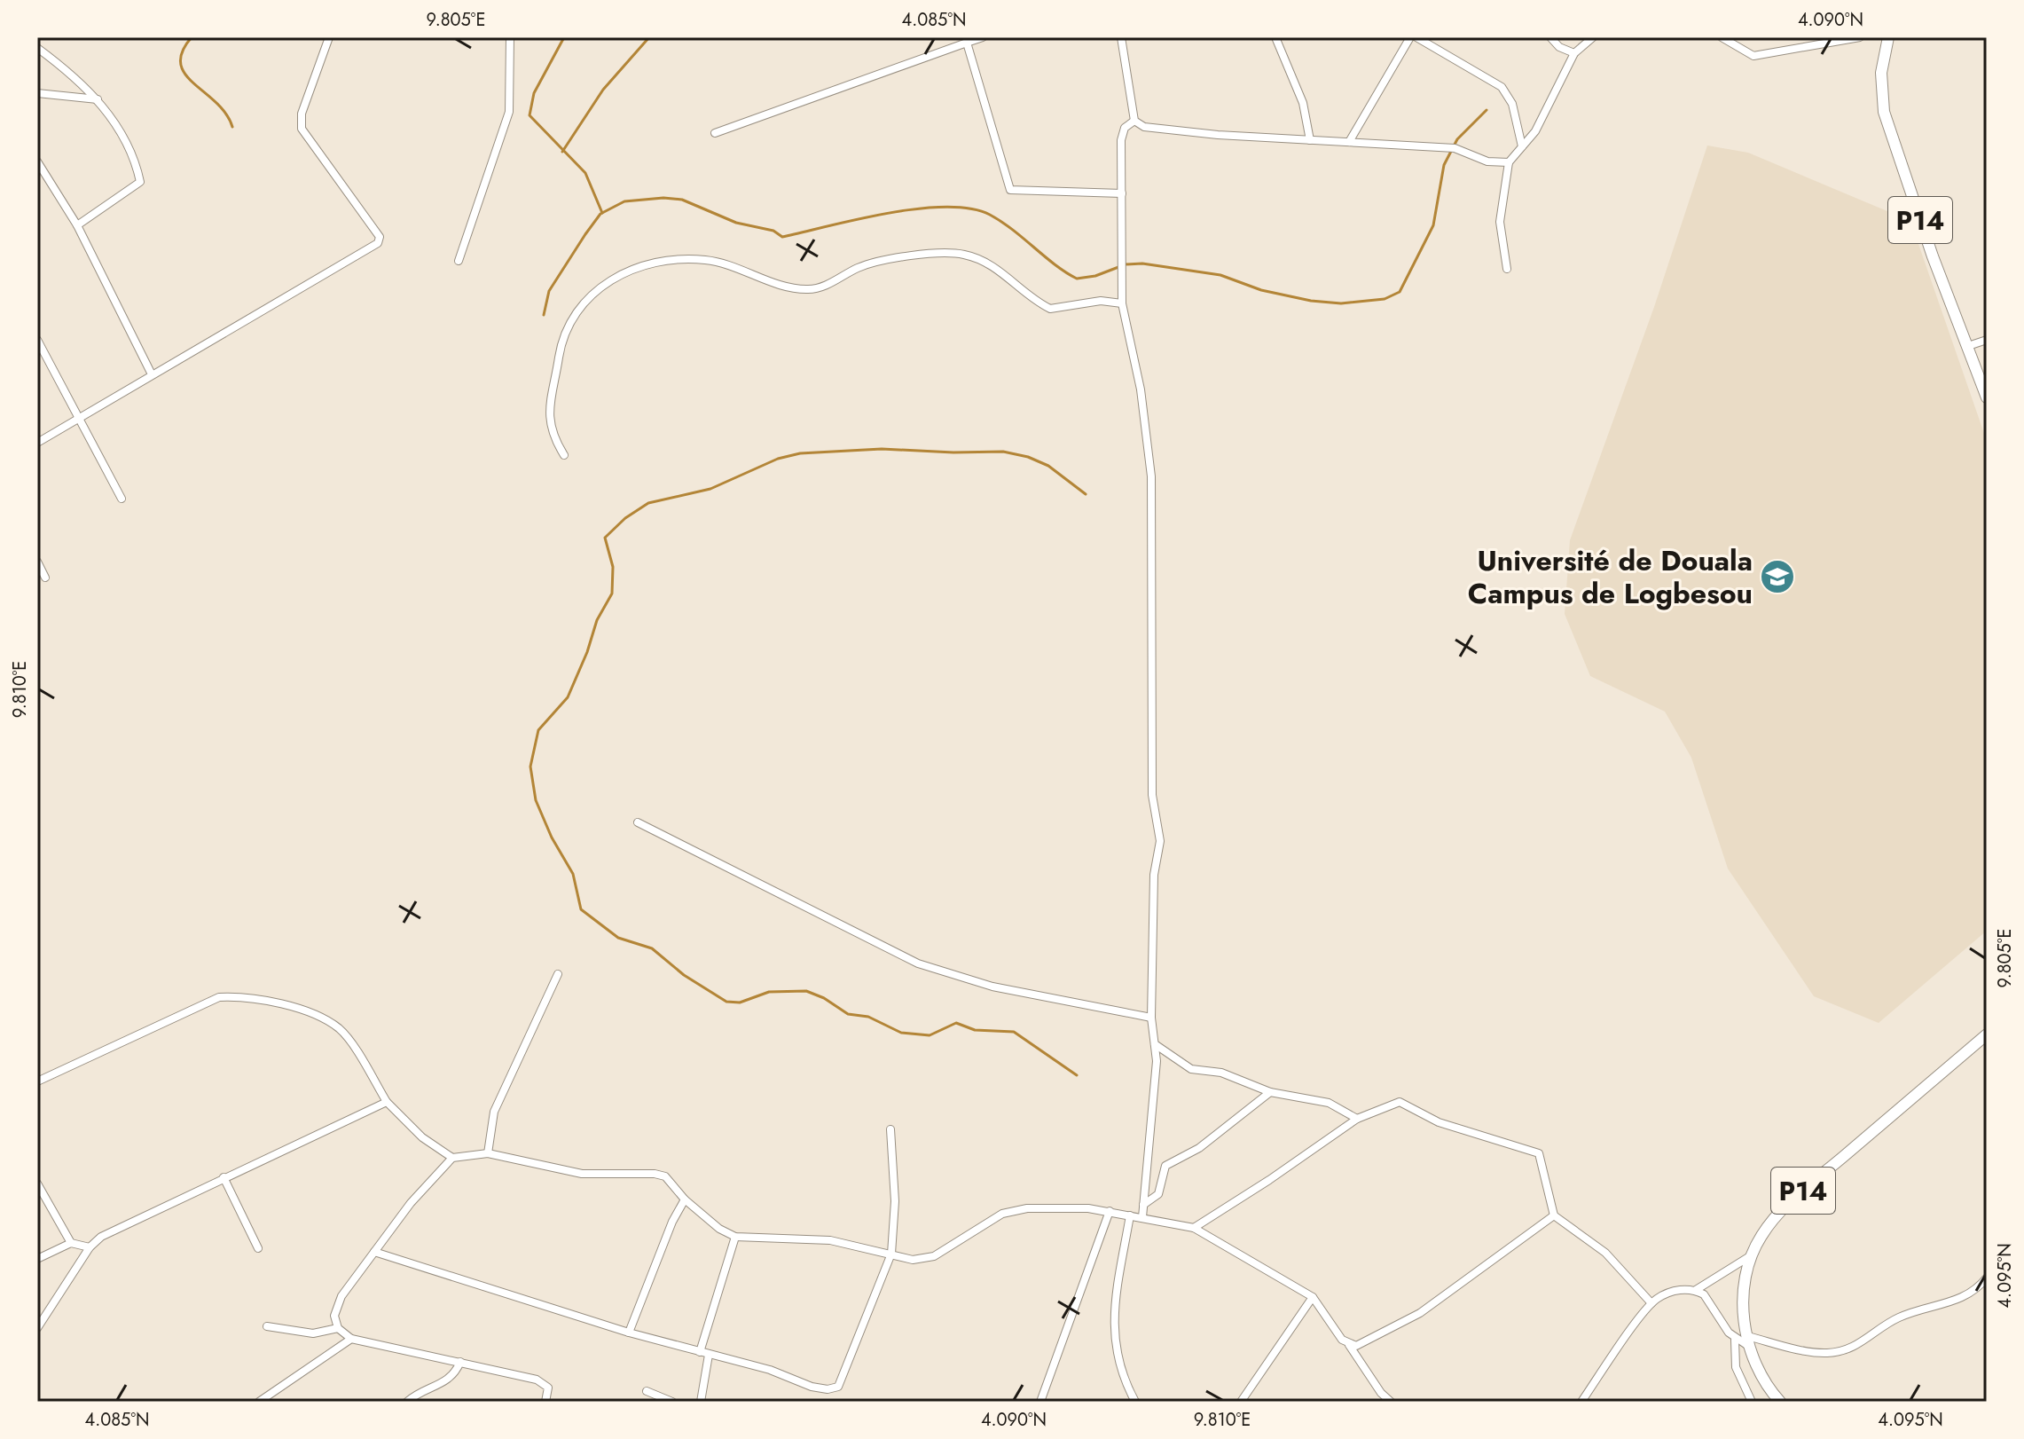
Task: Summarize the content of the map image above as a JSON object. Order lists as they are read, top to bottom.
{
  "streets": {
    "main road": ["P14"]
  },
  "places": {
    "school or university": ["Université de Douala Campus de Logbesou"]
  },
  "coordinates": [
    "9.805°E",
    "4.085°N",
    "4.090°N",
    "9.810°E",
    "4.095°N"
  ]
}
